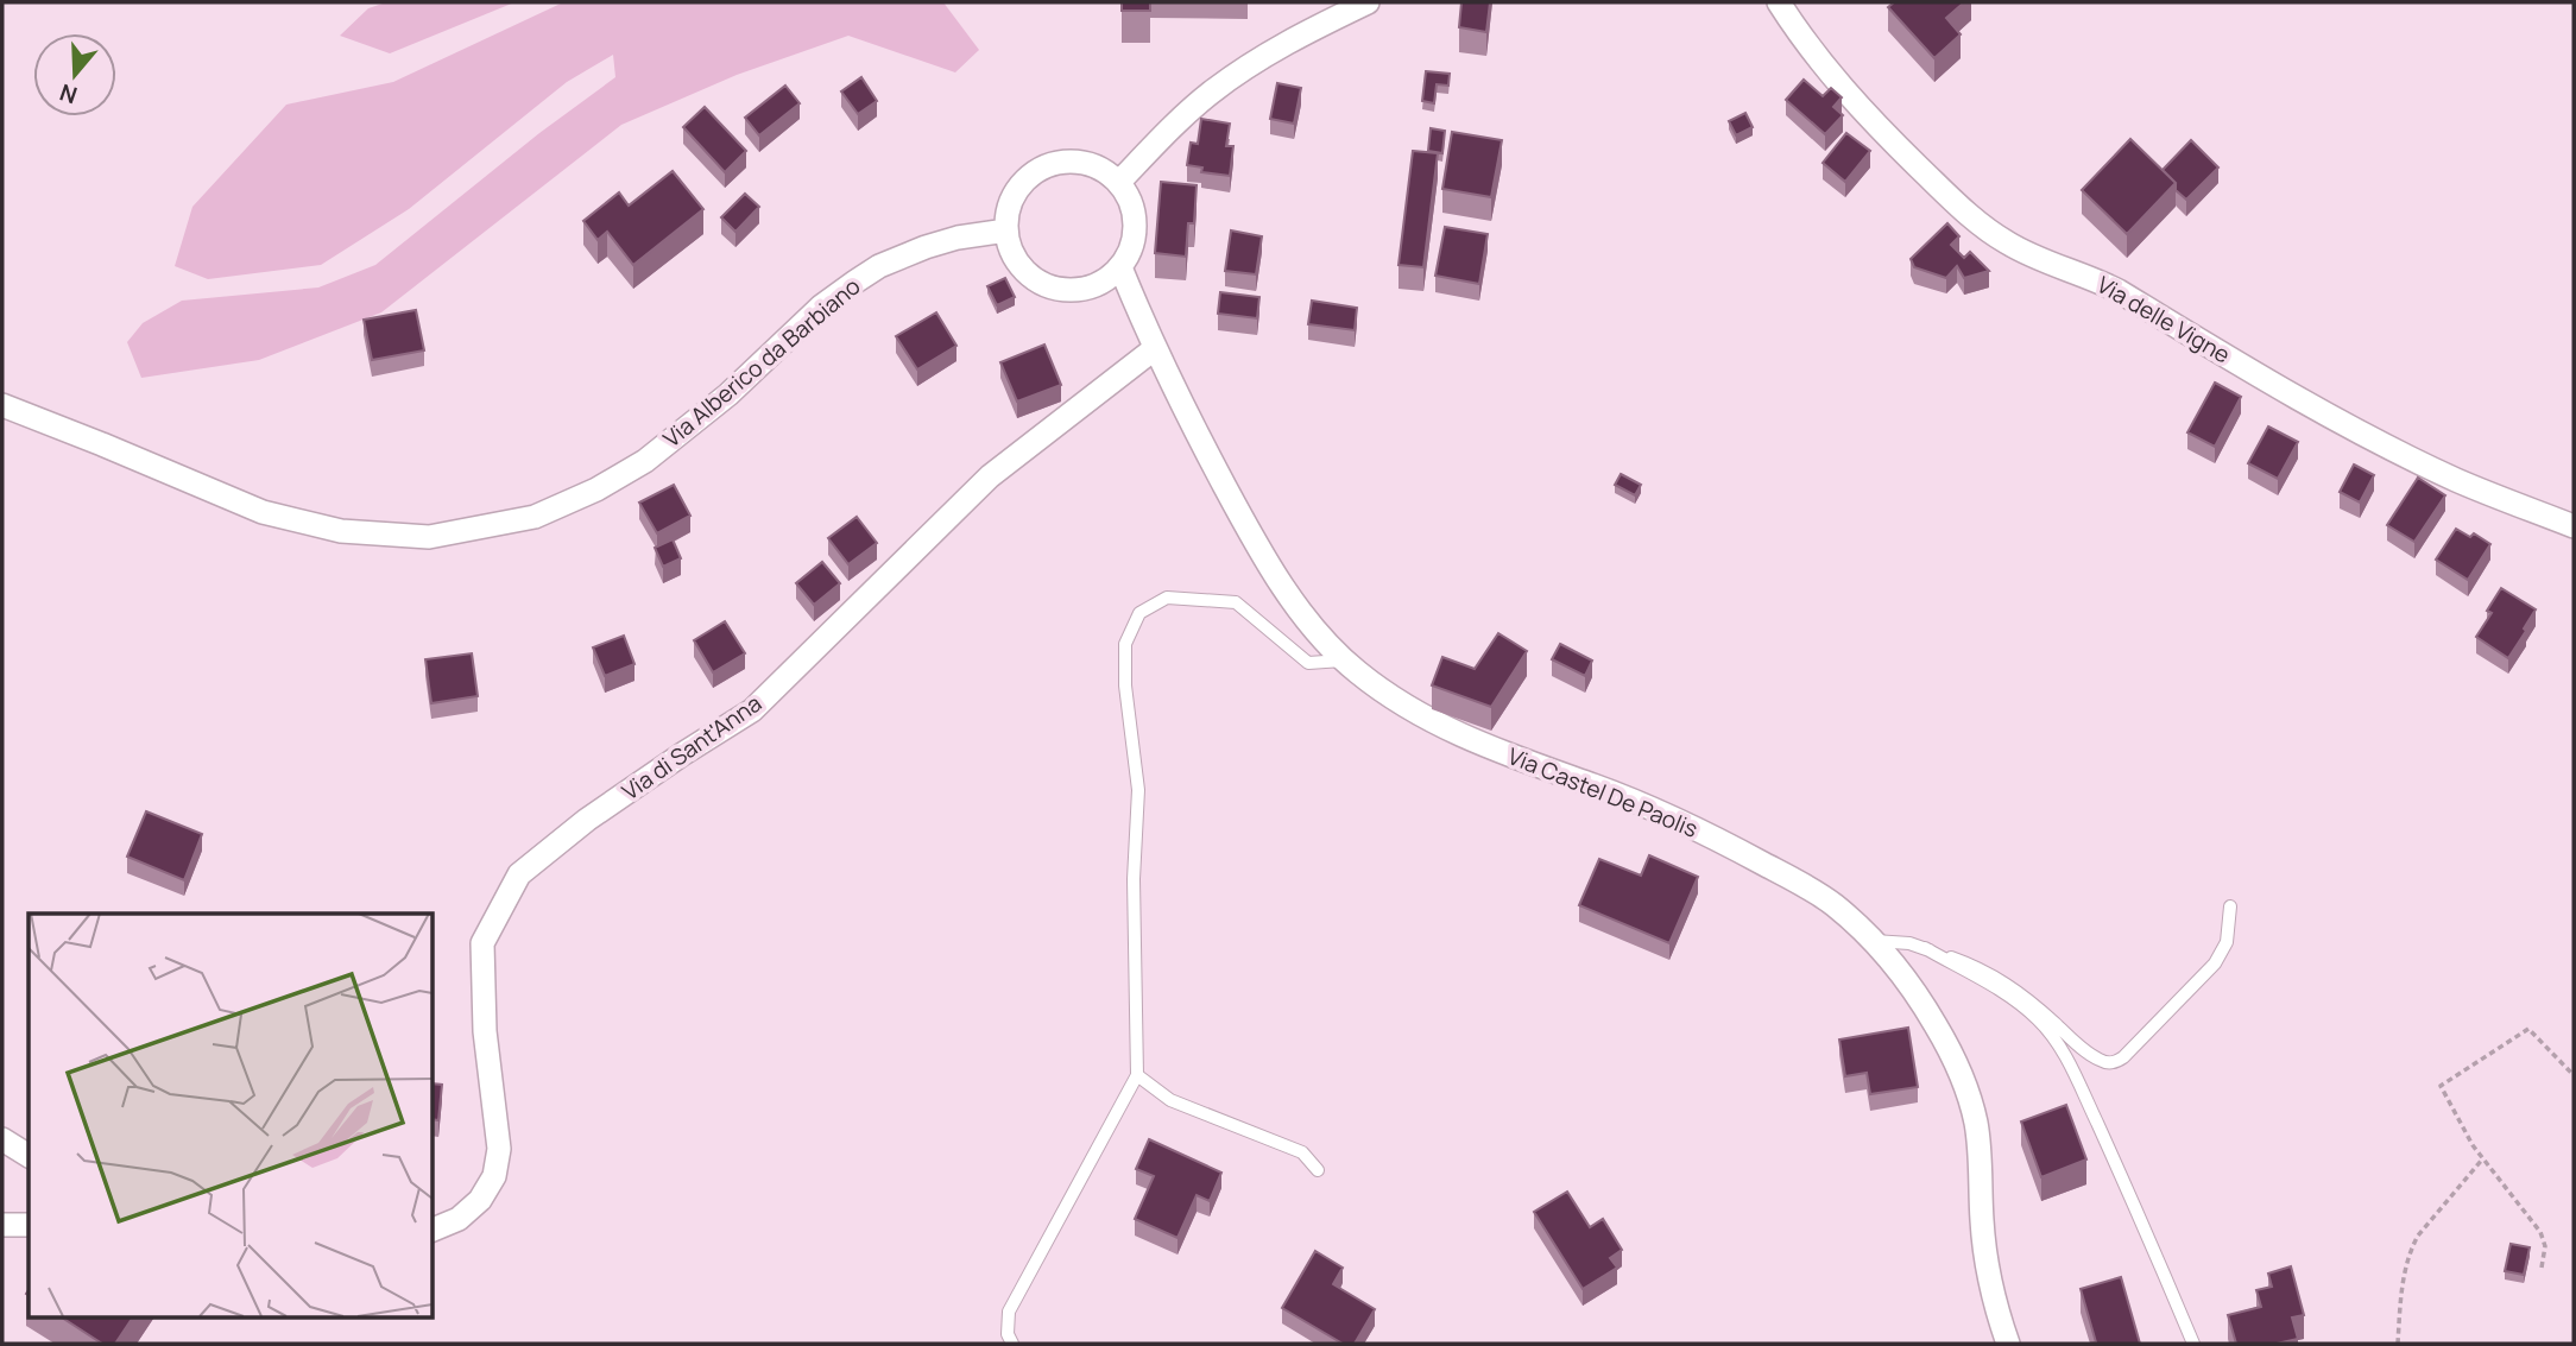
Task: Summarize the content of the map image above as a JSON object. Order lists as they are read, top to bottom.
{
  "streets": {
    "street": [
      "Via delle Vigne",
      "Via Alberico da Barbiano",
      "Via di Sant'Anna",
      "Via Castel De Paolis"
    ]
  },
  "crossings": [
    ["Via Alberico da Barbiano", "Via Castel De Paolis"],
    ["Via di Sant'Anna", "Via Castel De Paolis"]
  ],
  "north": "bottom"
}
